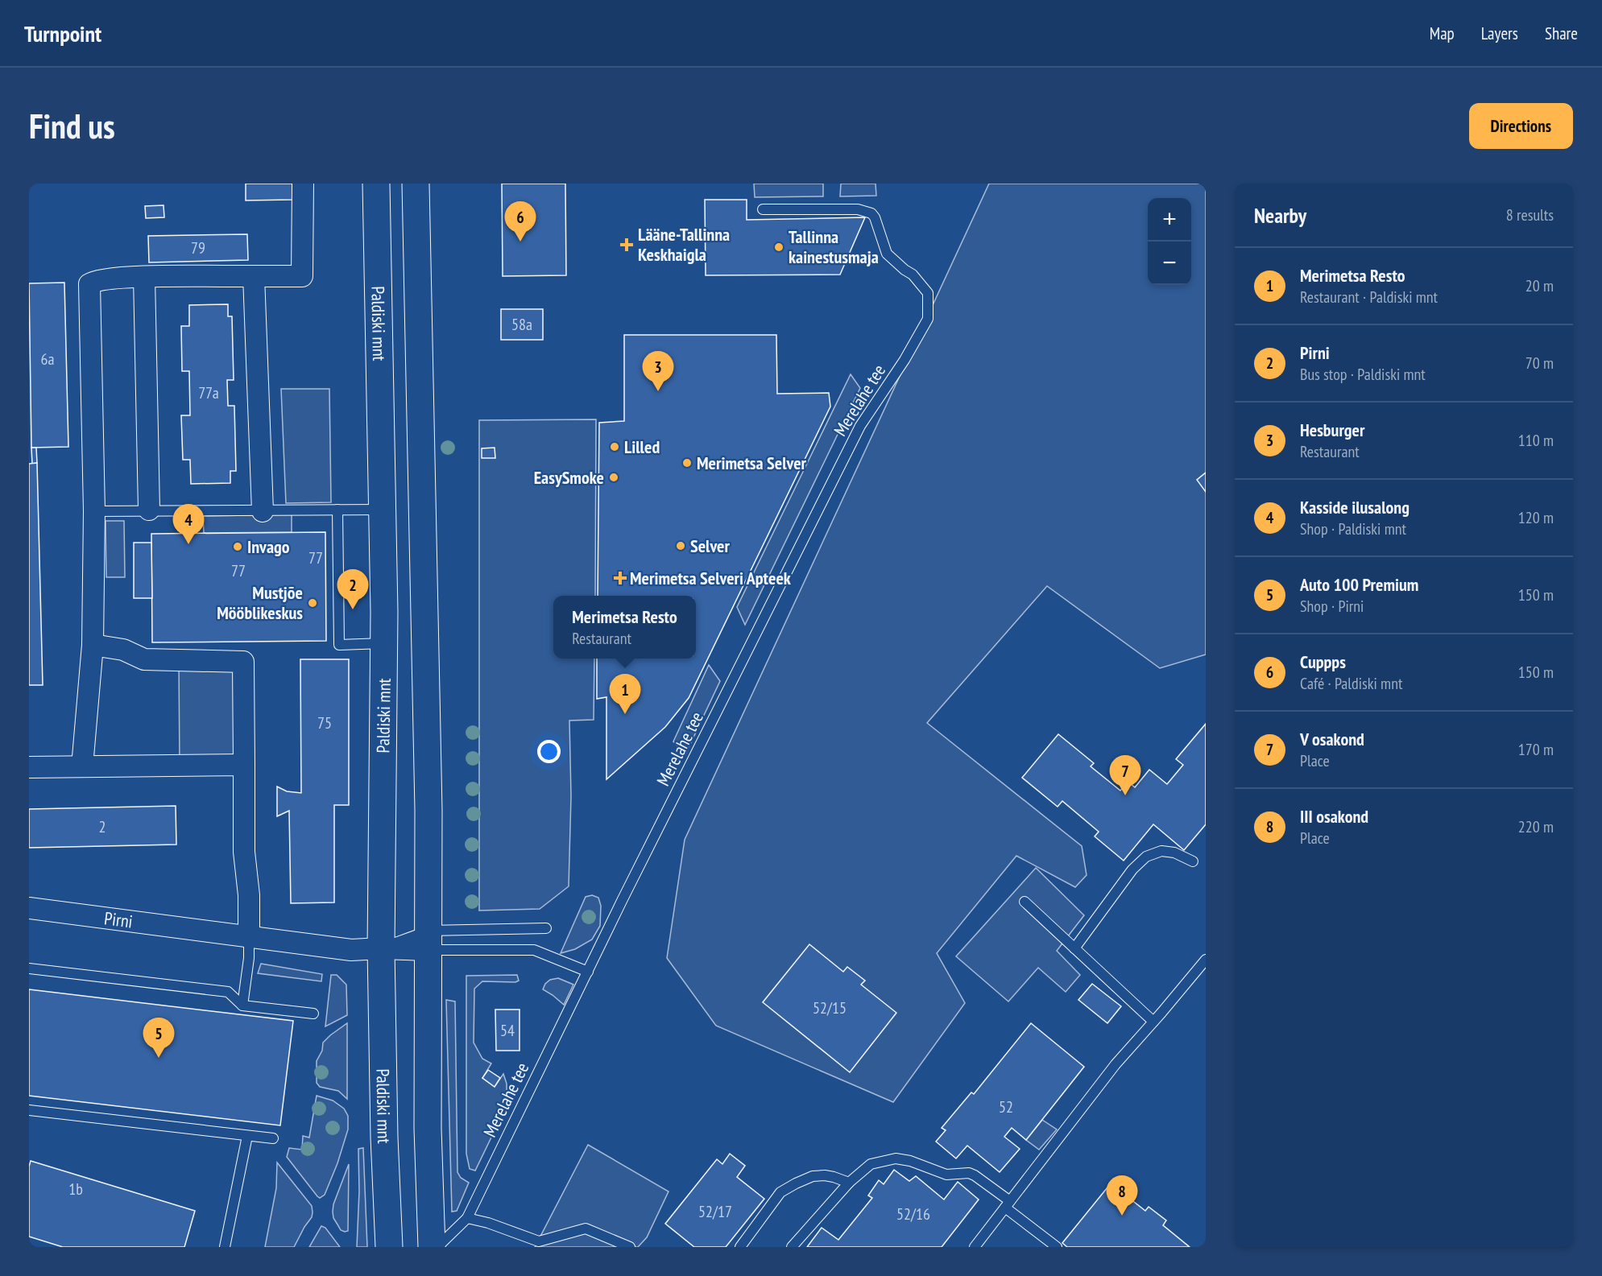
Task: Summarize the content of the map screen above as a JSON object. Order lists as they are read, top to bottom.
{
  "streets": {
    "main road": ["Paldiski mnt"],
    "street": ["Pirni"],
    "lane": ["Merelahe tee"]
  },
  "crossings": [
    ["Paldiski mnt", "Pirni"]
  ],
  "places": {
    "health": ["Lääne-Tallinna Keskhaigla", "Merimetsa Selveri Apteek"],
    "other": [
      "Tallinna kainestusmaja",
      "Lilled",
      "Merimetsa Selver",
      "EasySmoke",
      "Selver",
      "Invago",
      "Mustjõe Mööblikeskus"
    ]
  },
  "house_numbers": [
    "79",
    "58a",
    "6a",
    "77a",
    "77",
    "77",
    "75",
    "2",
    "52/15",
    "54",
    "52",
    "1b",
    "52/17",
    "52/16"
  ],
  "page": {
    "header": "Turnpoint",
    "nav": ["Map", "Layers", "Share"],
    "buttons": "Directions",
    "title": "Find us",
    "heading": ["Nearby", "8 results"],
    "map_buttons": ["+", "−"],
    "pins": [
      "6",
      "3",
      "4",
      "2",
      "1",
      "7",
      "5",
      "8"
    ],
    "list": [
      {
        "mark": "1",
        "name": "Merimetsa Resto",
        "note": "Restaurant · Paldiski mnt",
        "value": "20 m"
      },
      {
        "mark": "2",
        "name": "Pirni",
        "note": "Bus stop · Paldiski mnt",
        "value": "70 m"
      },
      {
        "mark": "3",
        "name": "Hesburger",
        "note": "Restaurant",
        "value": "110 m"
      },
      {
        "mark": "4",
        "name": "Kasside ilusalong",
        "note": "Shop · Paldiski mnt",
        "value": "120 m"
      },
      {
        "mark": "5",
        "name": "Auto 100 Premium",
        "note": "Shop · Pirni",
        "value": "150 m"
      },
      {
        "mark": "6",
        "name": "Cuppps",
        "note": "Café · Paldiski mnt",
        "value": "150 m"
      },
      {
        "mark": "7",
        "name": "V osakond",
        "note": "Place",
        "value": "170 m"
      },
      {
        "mark": "8",
        "name": "III osakond",
        "note": "Place",
        "value": "220 m"
      }
    ],
    "popup": ["Merimetsa Resto", "Restaurant"]
  }
}
